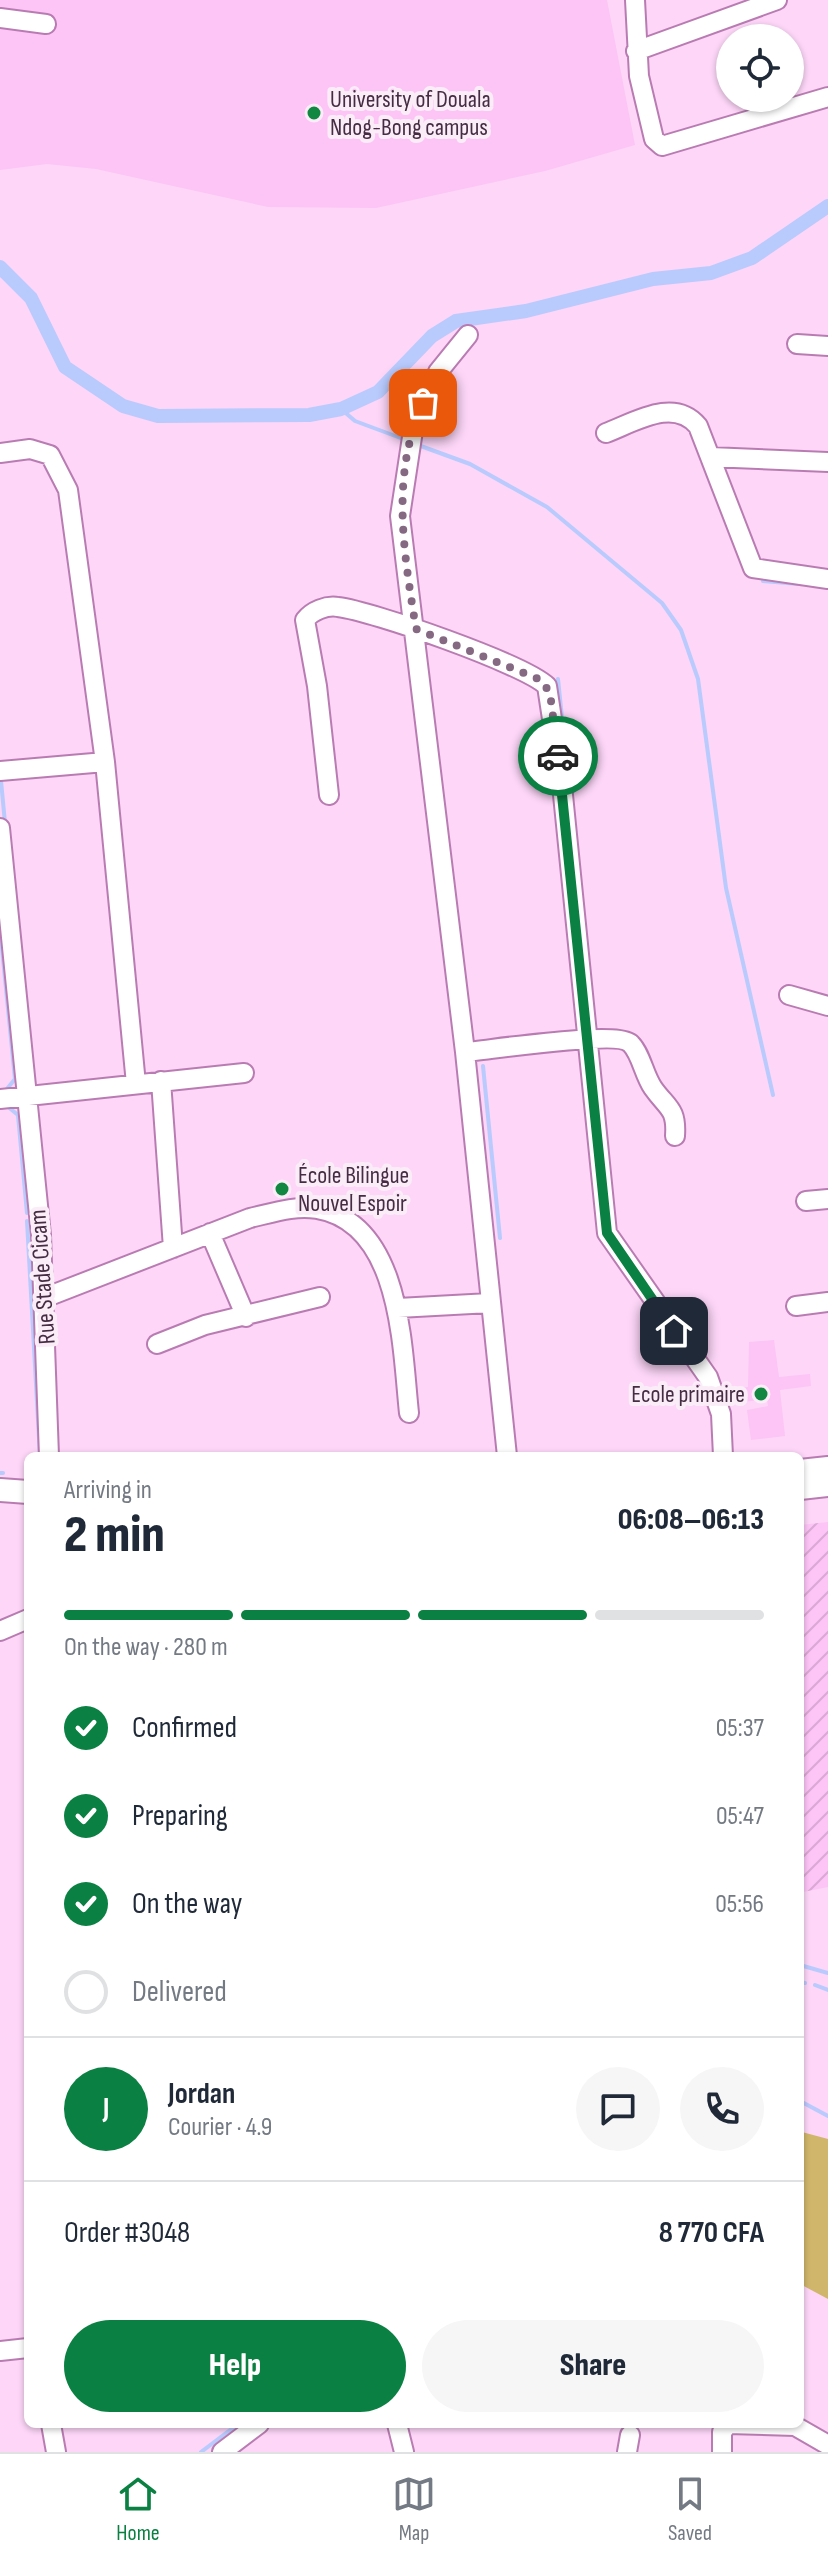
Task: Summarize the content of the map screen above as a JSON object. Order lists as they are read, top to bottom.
{
  "streets": {
    "street": ["Rue Stade Cicam"]
  },
  "places": ["University of Douala Ndog-Bong campus", "École Bilingue Nouvel Espoir", "Ecole primaire"],
  "page": {
    "heading": ["2 min", "Arriving in", "06:08–06:13"],
    "panel": [
      "Jordan",
      "Courier · 4.9",
      "Order #3048",
      "8 770 CFA"
    ],
    "bar": "On the way · 280 m",
    "list": [
      ["Confirmed", "05:37"],
      ["Preparing", "05:47"],
      ["On the way", "05:56"],
      "Delivered"
    ],
    "round": "J",
    "buttons": ["Help", "Share"],
    "tabs": ["Home", "Map", "Saved"]
  }
}
